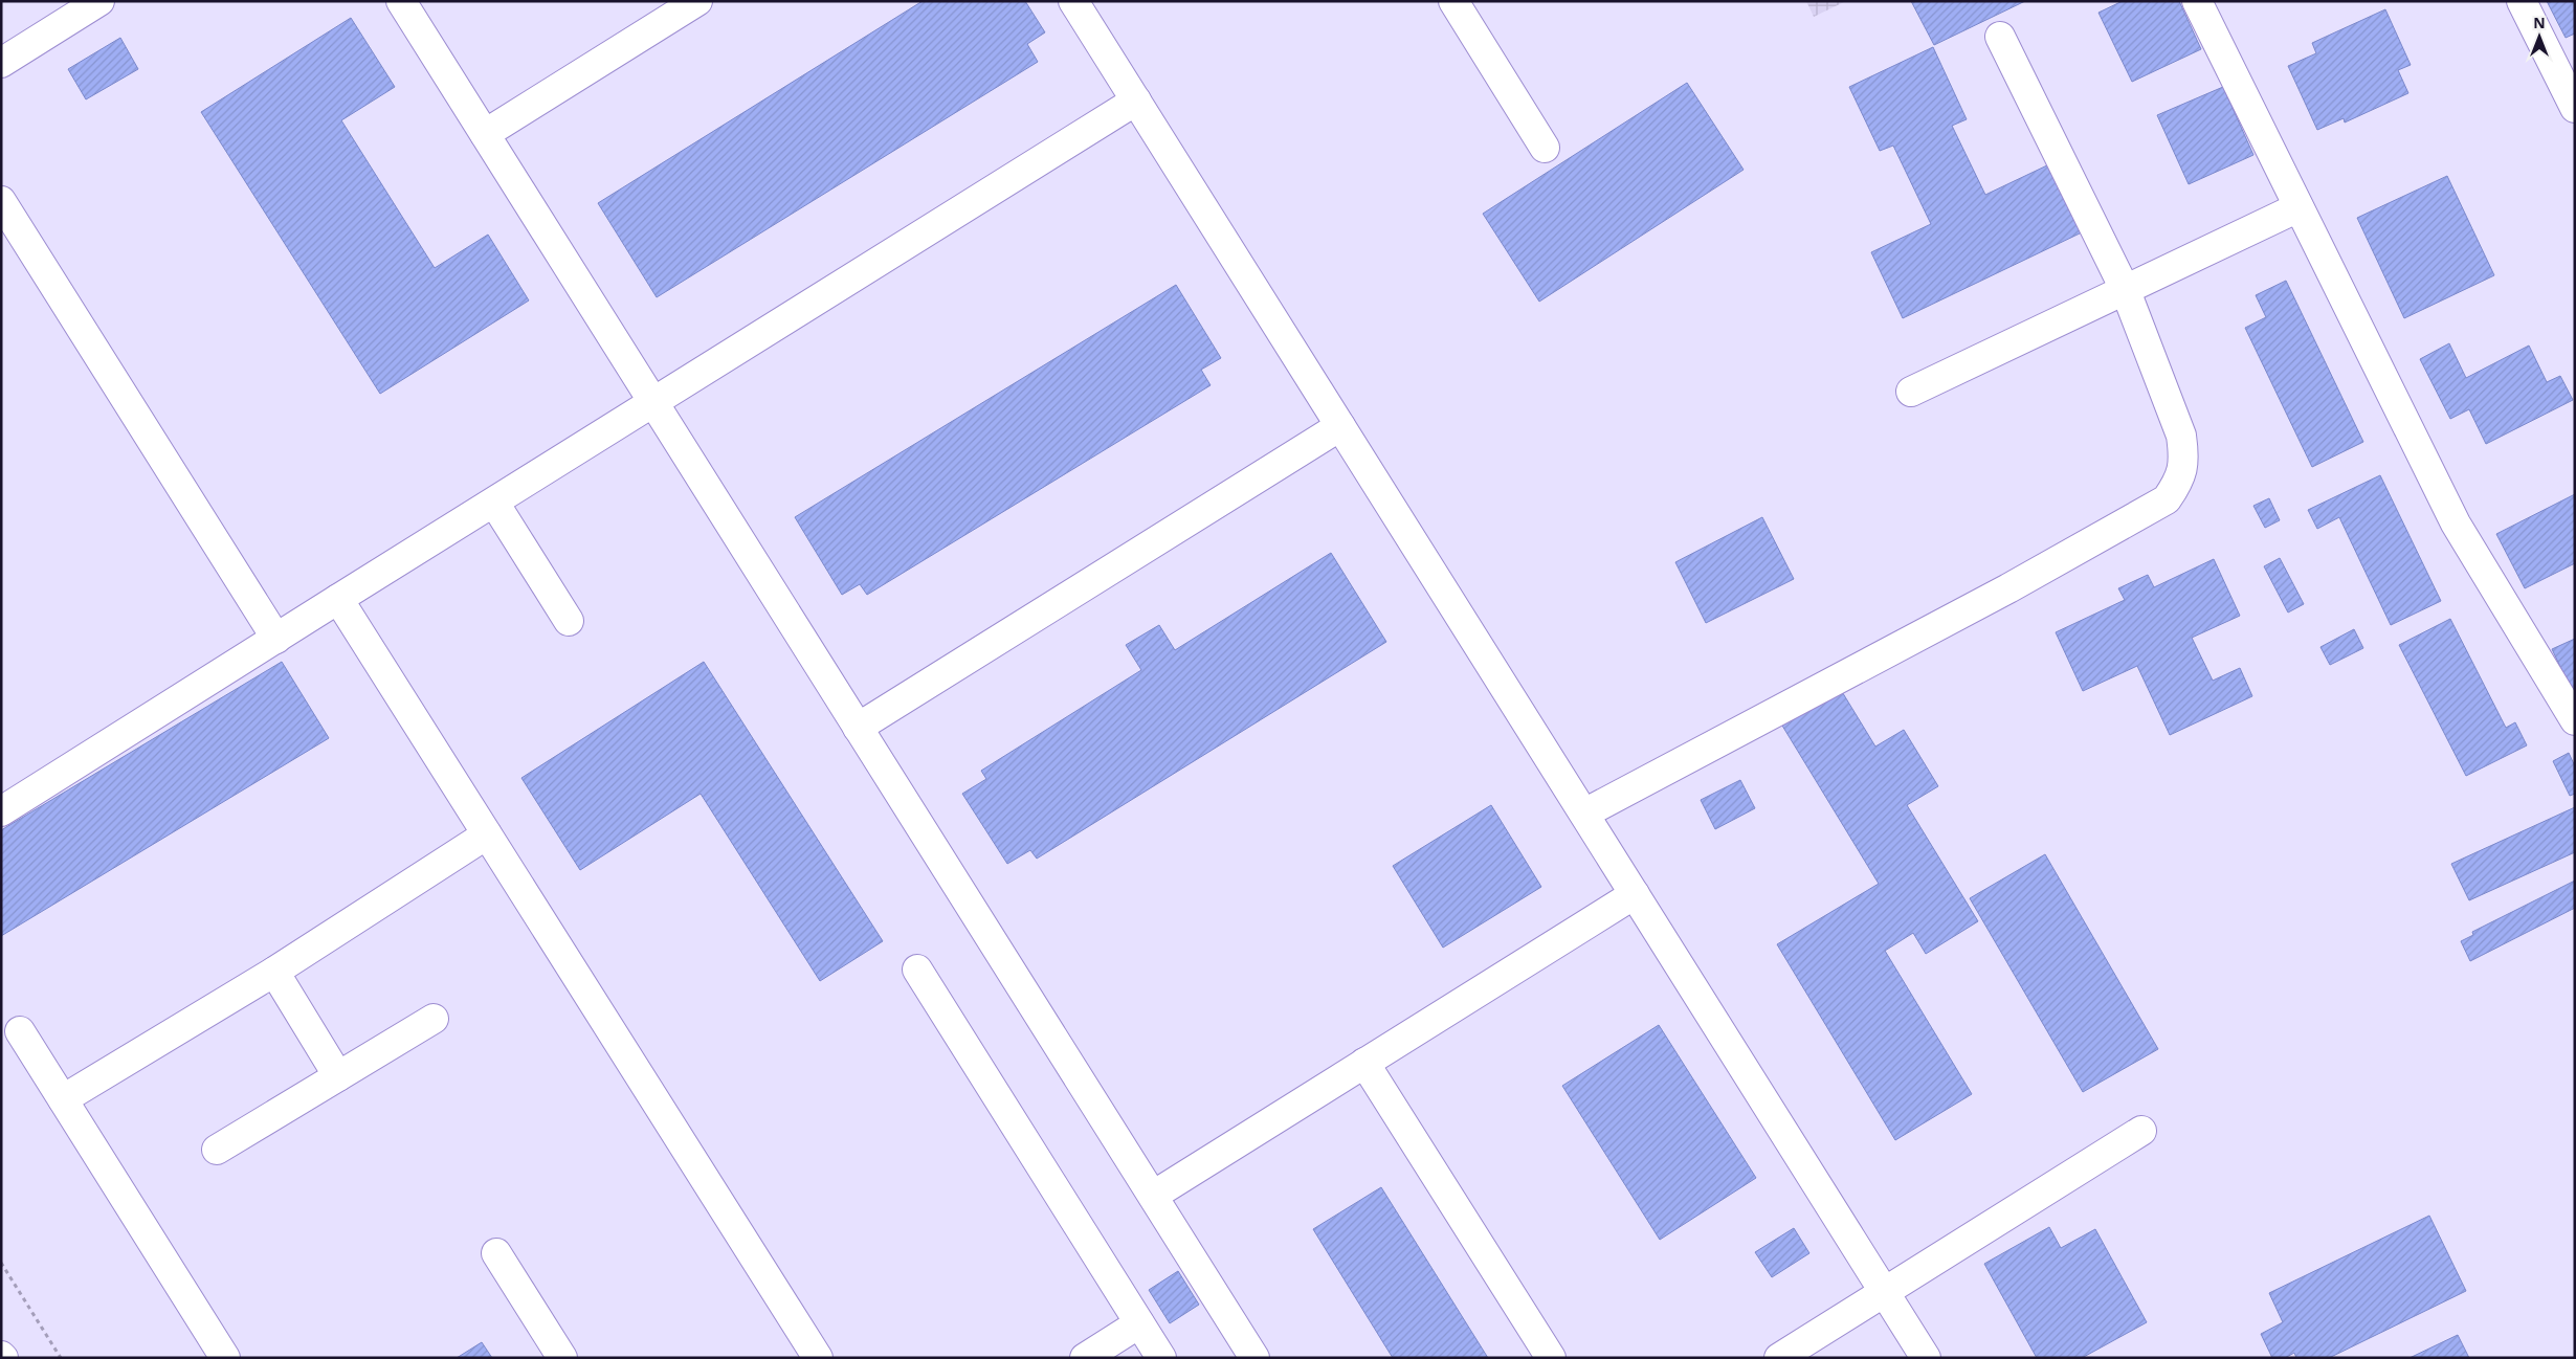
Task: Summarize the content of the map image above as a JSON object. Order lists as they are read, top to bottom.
{
  "north": "top"
}
